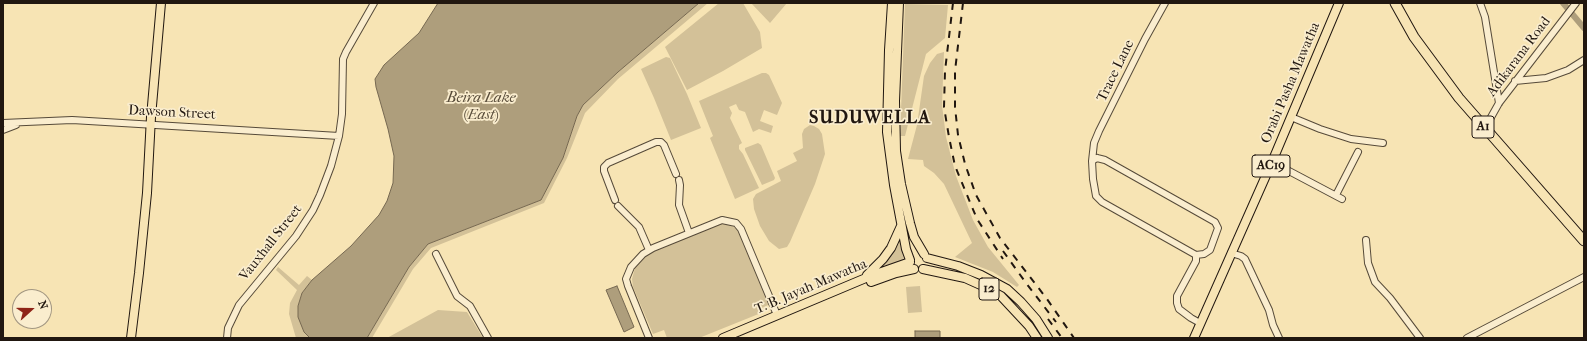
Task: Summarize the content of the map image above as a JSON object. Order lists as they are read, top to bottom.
{
  "streets": {
    "highway": ["A1"],
    "main road": [
      "Orabi Pasha Mawatha",
      "AC19",
      "T. B. Jayah Mawatha",
      "12"
    ],
    "street": [
      "Adikarana Road",
      "Trace Lane",
      "Dawson Street",
      "Vauxhall Street"
    ]
  },
  "crossings": [
    ["Adikarana Road", "A1"],
    ["Dawson Street", "Vauxhall Street"]
  ],
  "districts": ["SUDUWELLA"],
  "water": ["Beira Lake (East)"],
  "north": "right"
}
